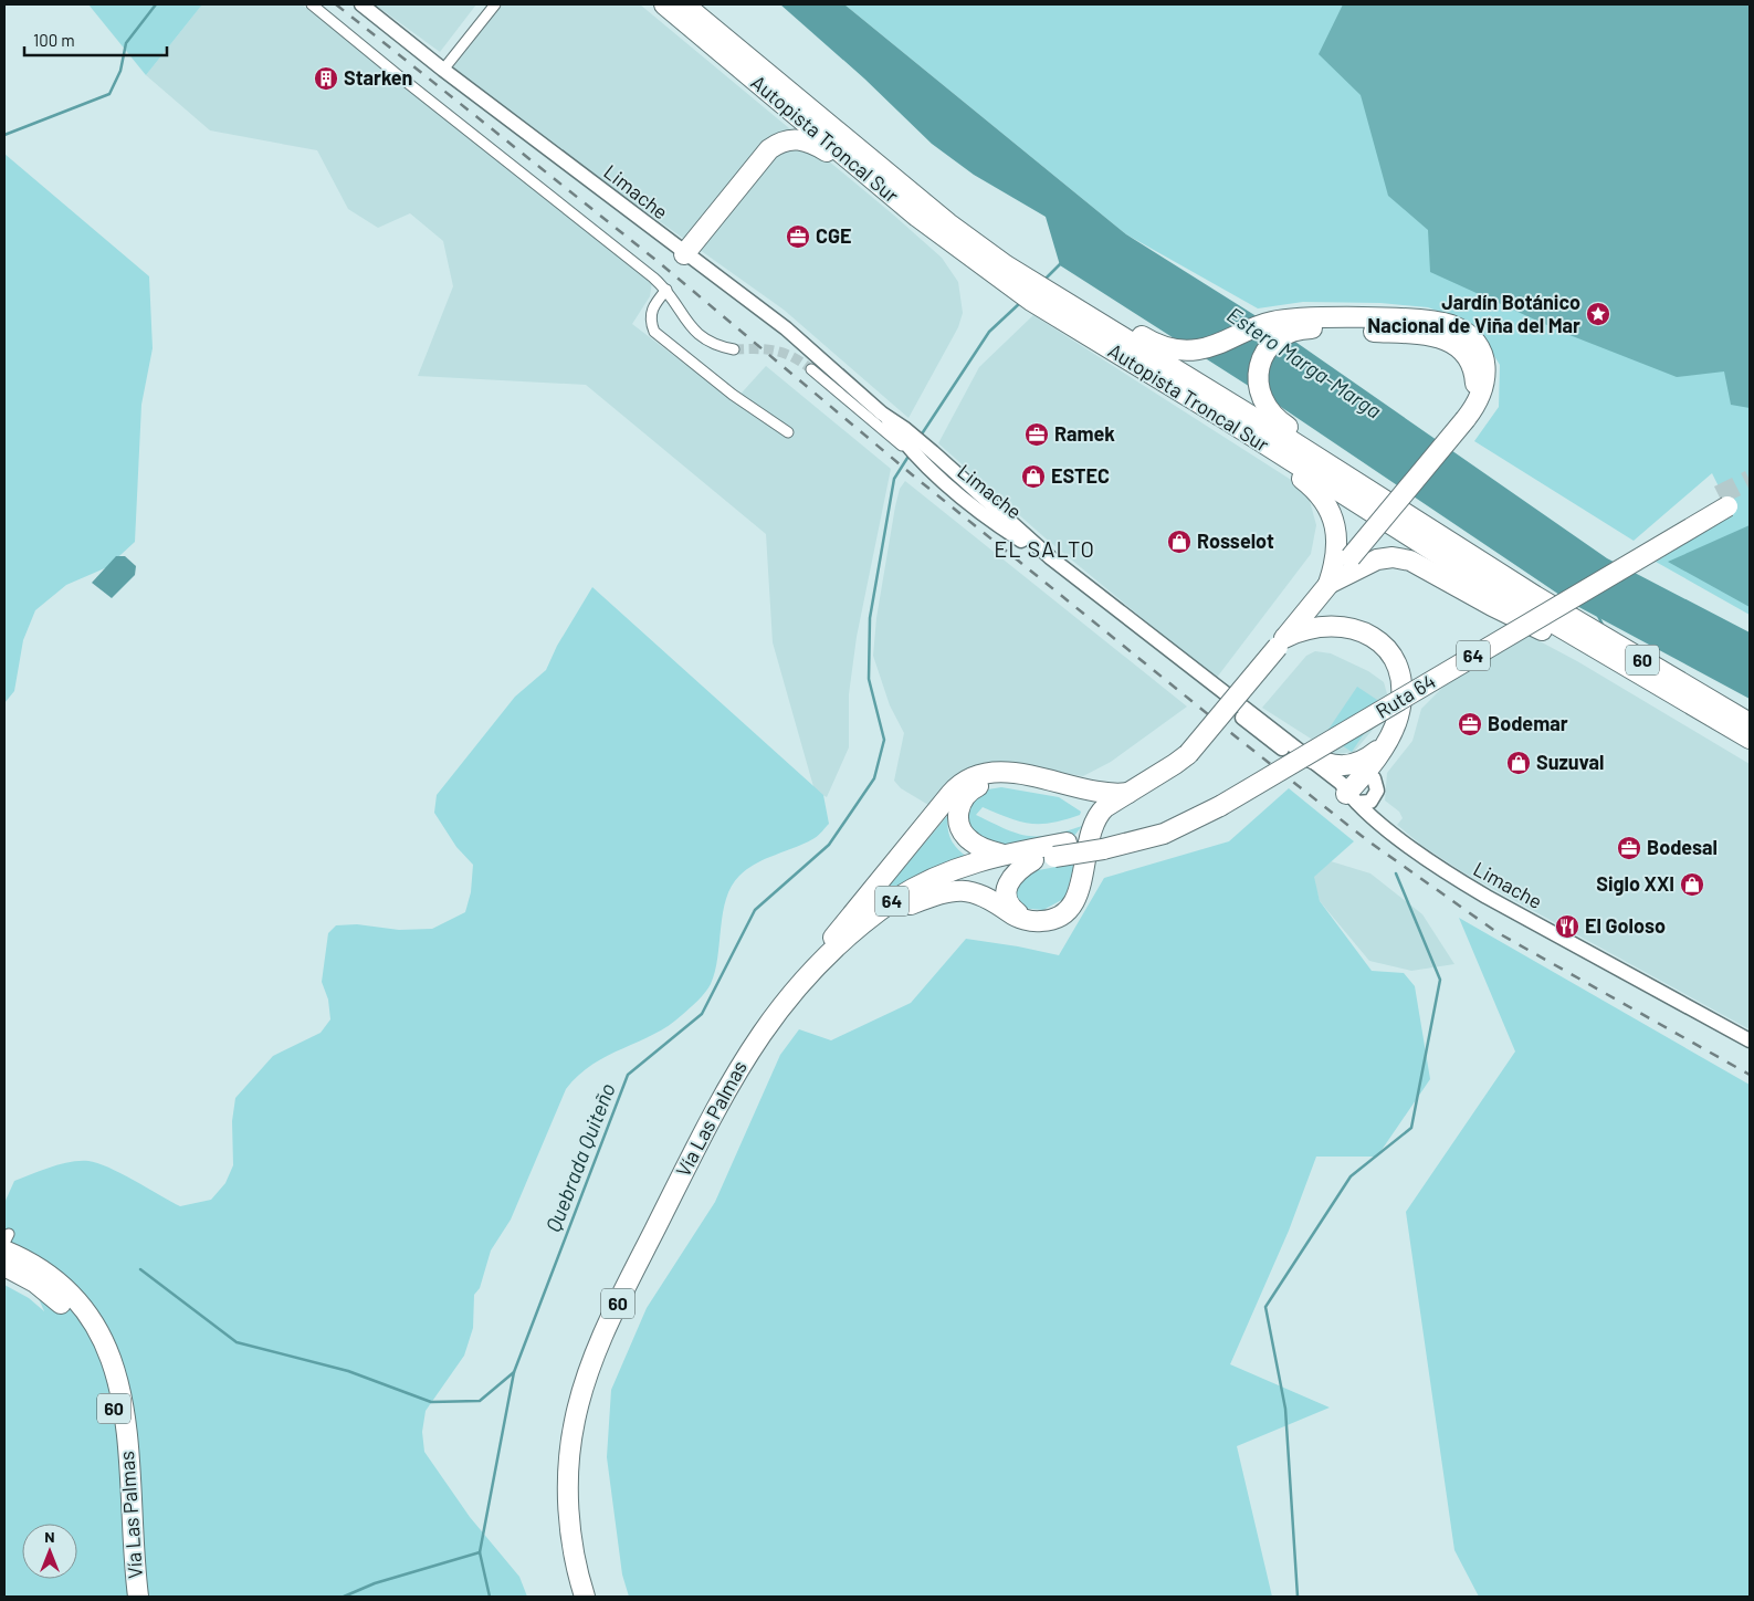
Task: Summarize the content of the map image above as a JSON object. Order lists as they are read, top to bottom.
{
  "streets": {
    "highway": [
      "Autopista Troncal Sur",
      "64",
      "60",
      "Ruta 64",
      "Vía Las Palmas"
    ],
    "main road": ["Limache"]
  },
  "crossings": [
    ["Ruta 64", "Vía Las Palmas"]
  ],
  "districts": ["EL SALTO"],
  "water": ["Estero Marga-Marga", "Quebrada Quiteño"],
  "places": {
    "building": ["Starken"],
    "office": [
      "CGE",
      "Ramek",
      "Bodemar",
      "Bodesal"
    ],
    "place": ["Jardín Botánico Nacional de Viña del Mar"],
    "shop": [
      "ESTEC",
      "Rosselot",
      "Suzuval",
      "Siglo XXI"
    ],
    "restaurant": ["El Goloso"]
  },
  "scale_bar": "100 m",
  "north": "top"
}
